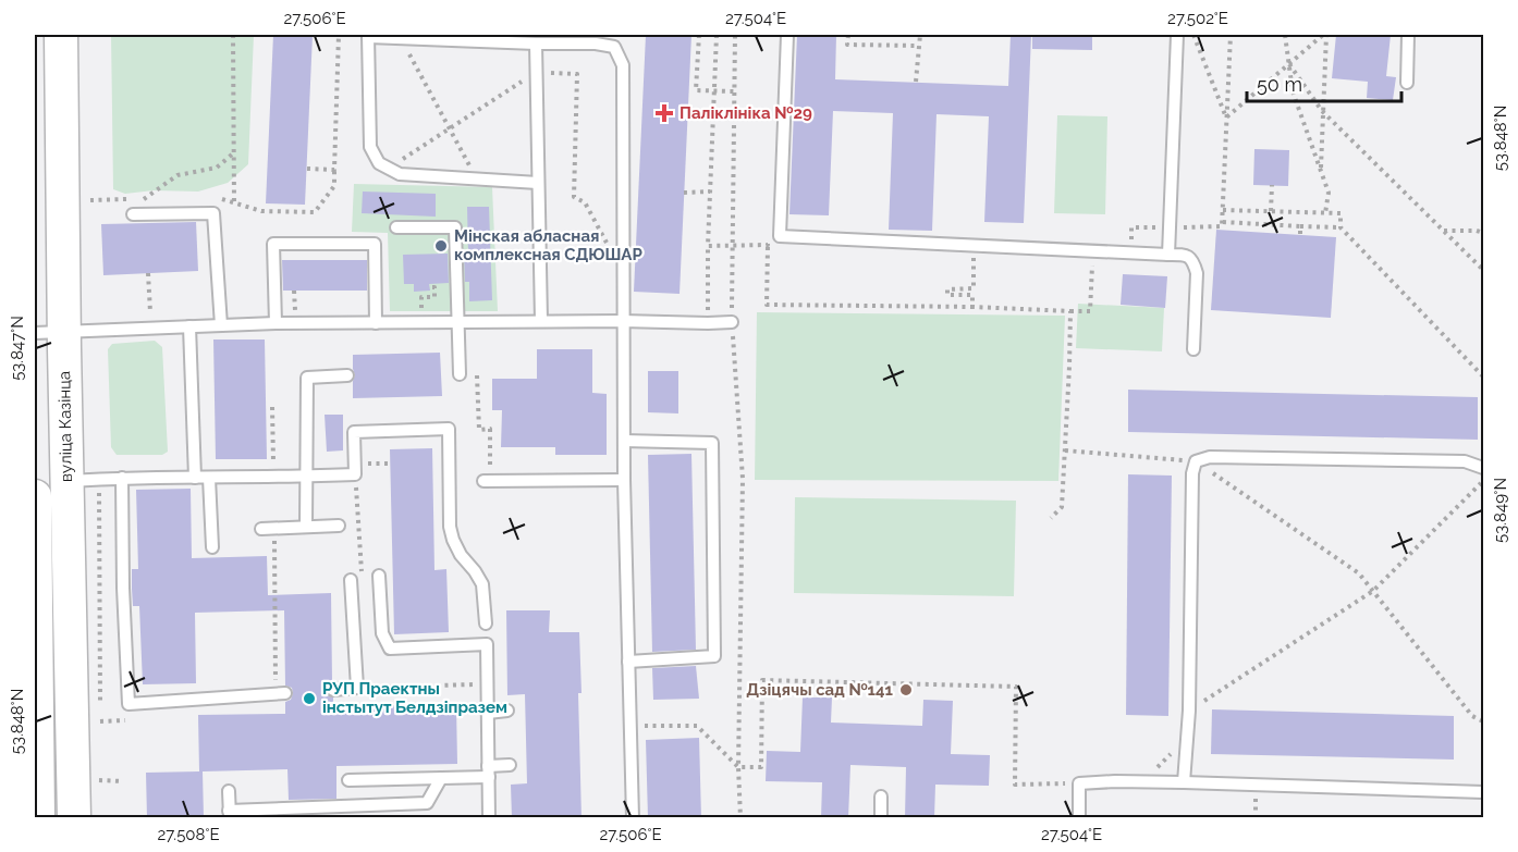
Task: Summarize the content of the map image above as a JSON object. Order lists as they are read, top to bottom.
{
  "streets": {
    "main road": ["вуліца Казінца"]
  },
  "places": {
    "health": ["Паліклініка №29"],
    "other": ["Мінская абласная комплексная СДЮШАР", "Дзіцячы сад №141", "РУП Праектны інстытут Белдзіпразем"]
  },
  "scale_bar": "50 m",
  "coordinates": [
    "27.506°E",
    "27.504°E",
    "27.502°E",
    "53.848°N",
    "53.847°N",
    "53.849°N",
    "27.508°E"
  ]
}
